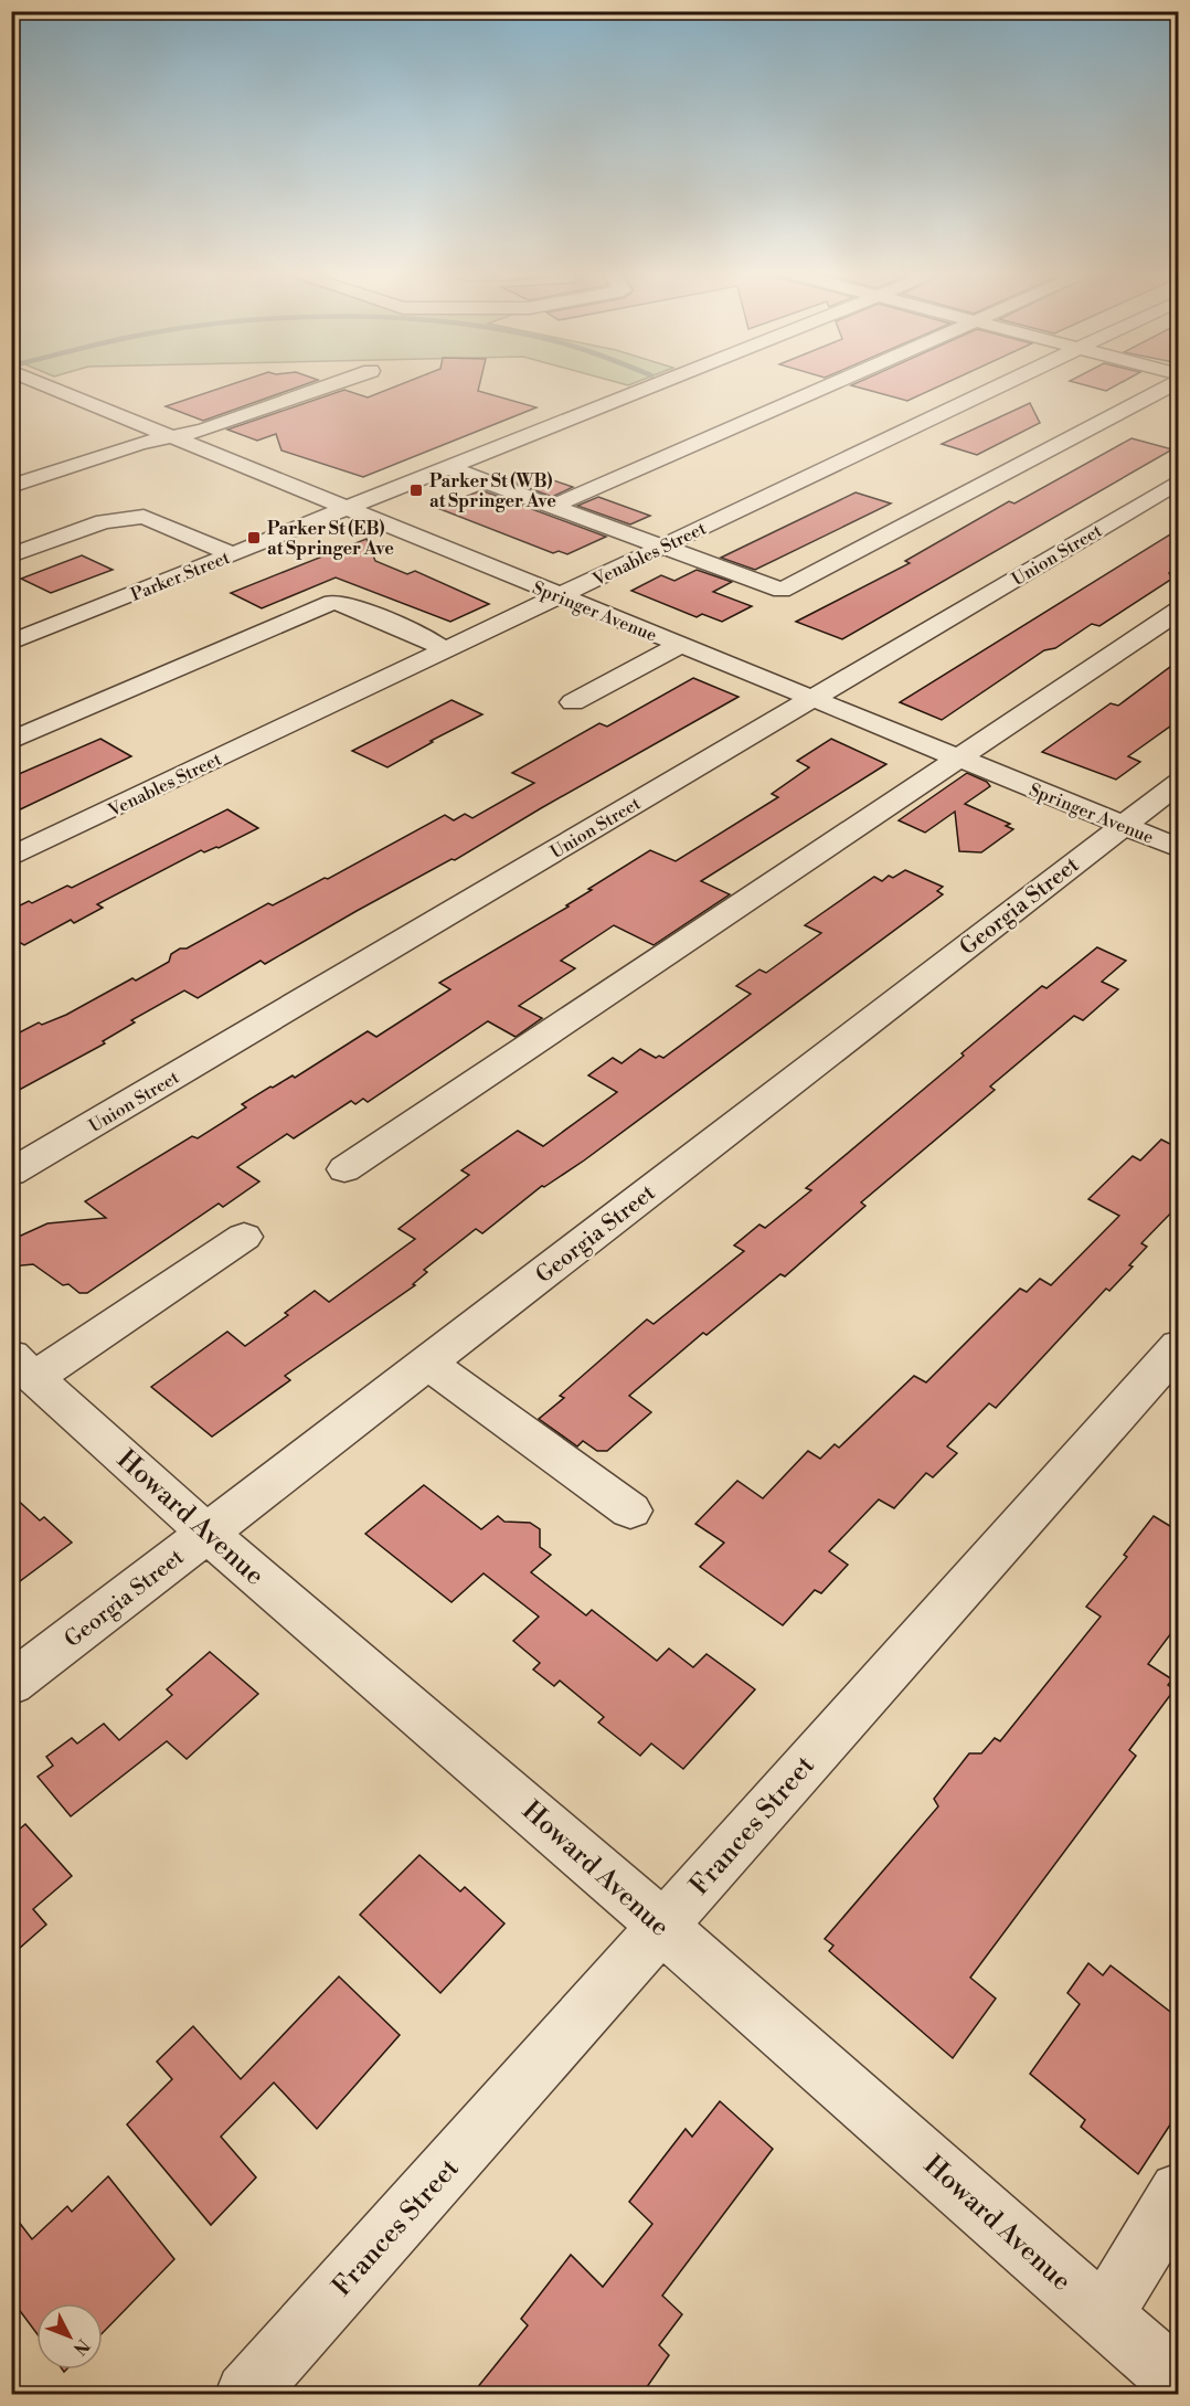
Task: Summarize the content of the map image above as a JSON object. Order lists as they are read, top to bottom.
{
  "streets": {
    "street": [
      "Venables Street",
      "Union Street",
      "Parker Street",
      "Springer Avenue",
      "Georgia Street",
      "Howard Avenue",
      "Frances Street"
    ]
  },
  "crossings": [
    ["Venables Street", "Springer Avenue"],
    ["Union Street", "Springer Avenue"],
    ["Parker Street", "Springer Avenue"],
    ["Springer Avenue", "Georgia Street"],
    ["Georgia Street", "Howard Avenue"],
    ["Howard Avenue", "Frances Street"]
  ],
  "places": {
    "transit": ["Parker St (WB) at Springer Ave", "Parker St (EB) at Springer Ave"]
  },
  "north": "bottom right"
}
